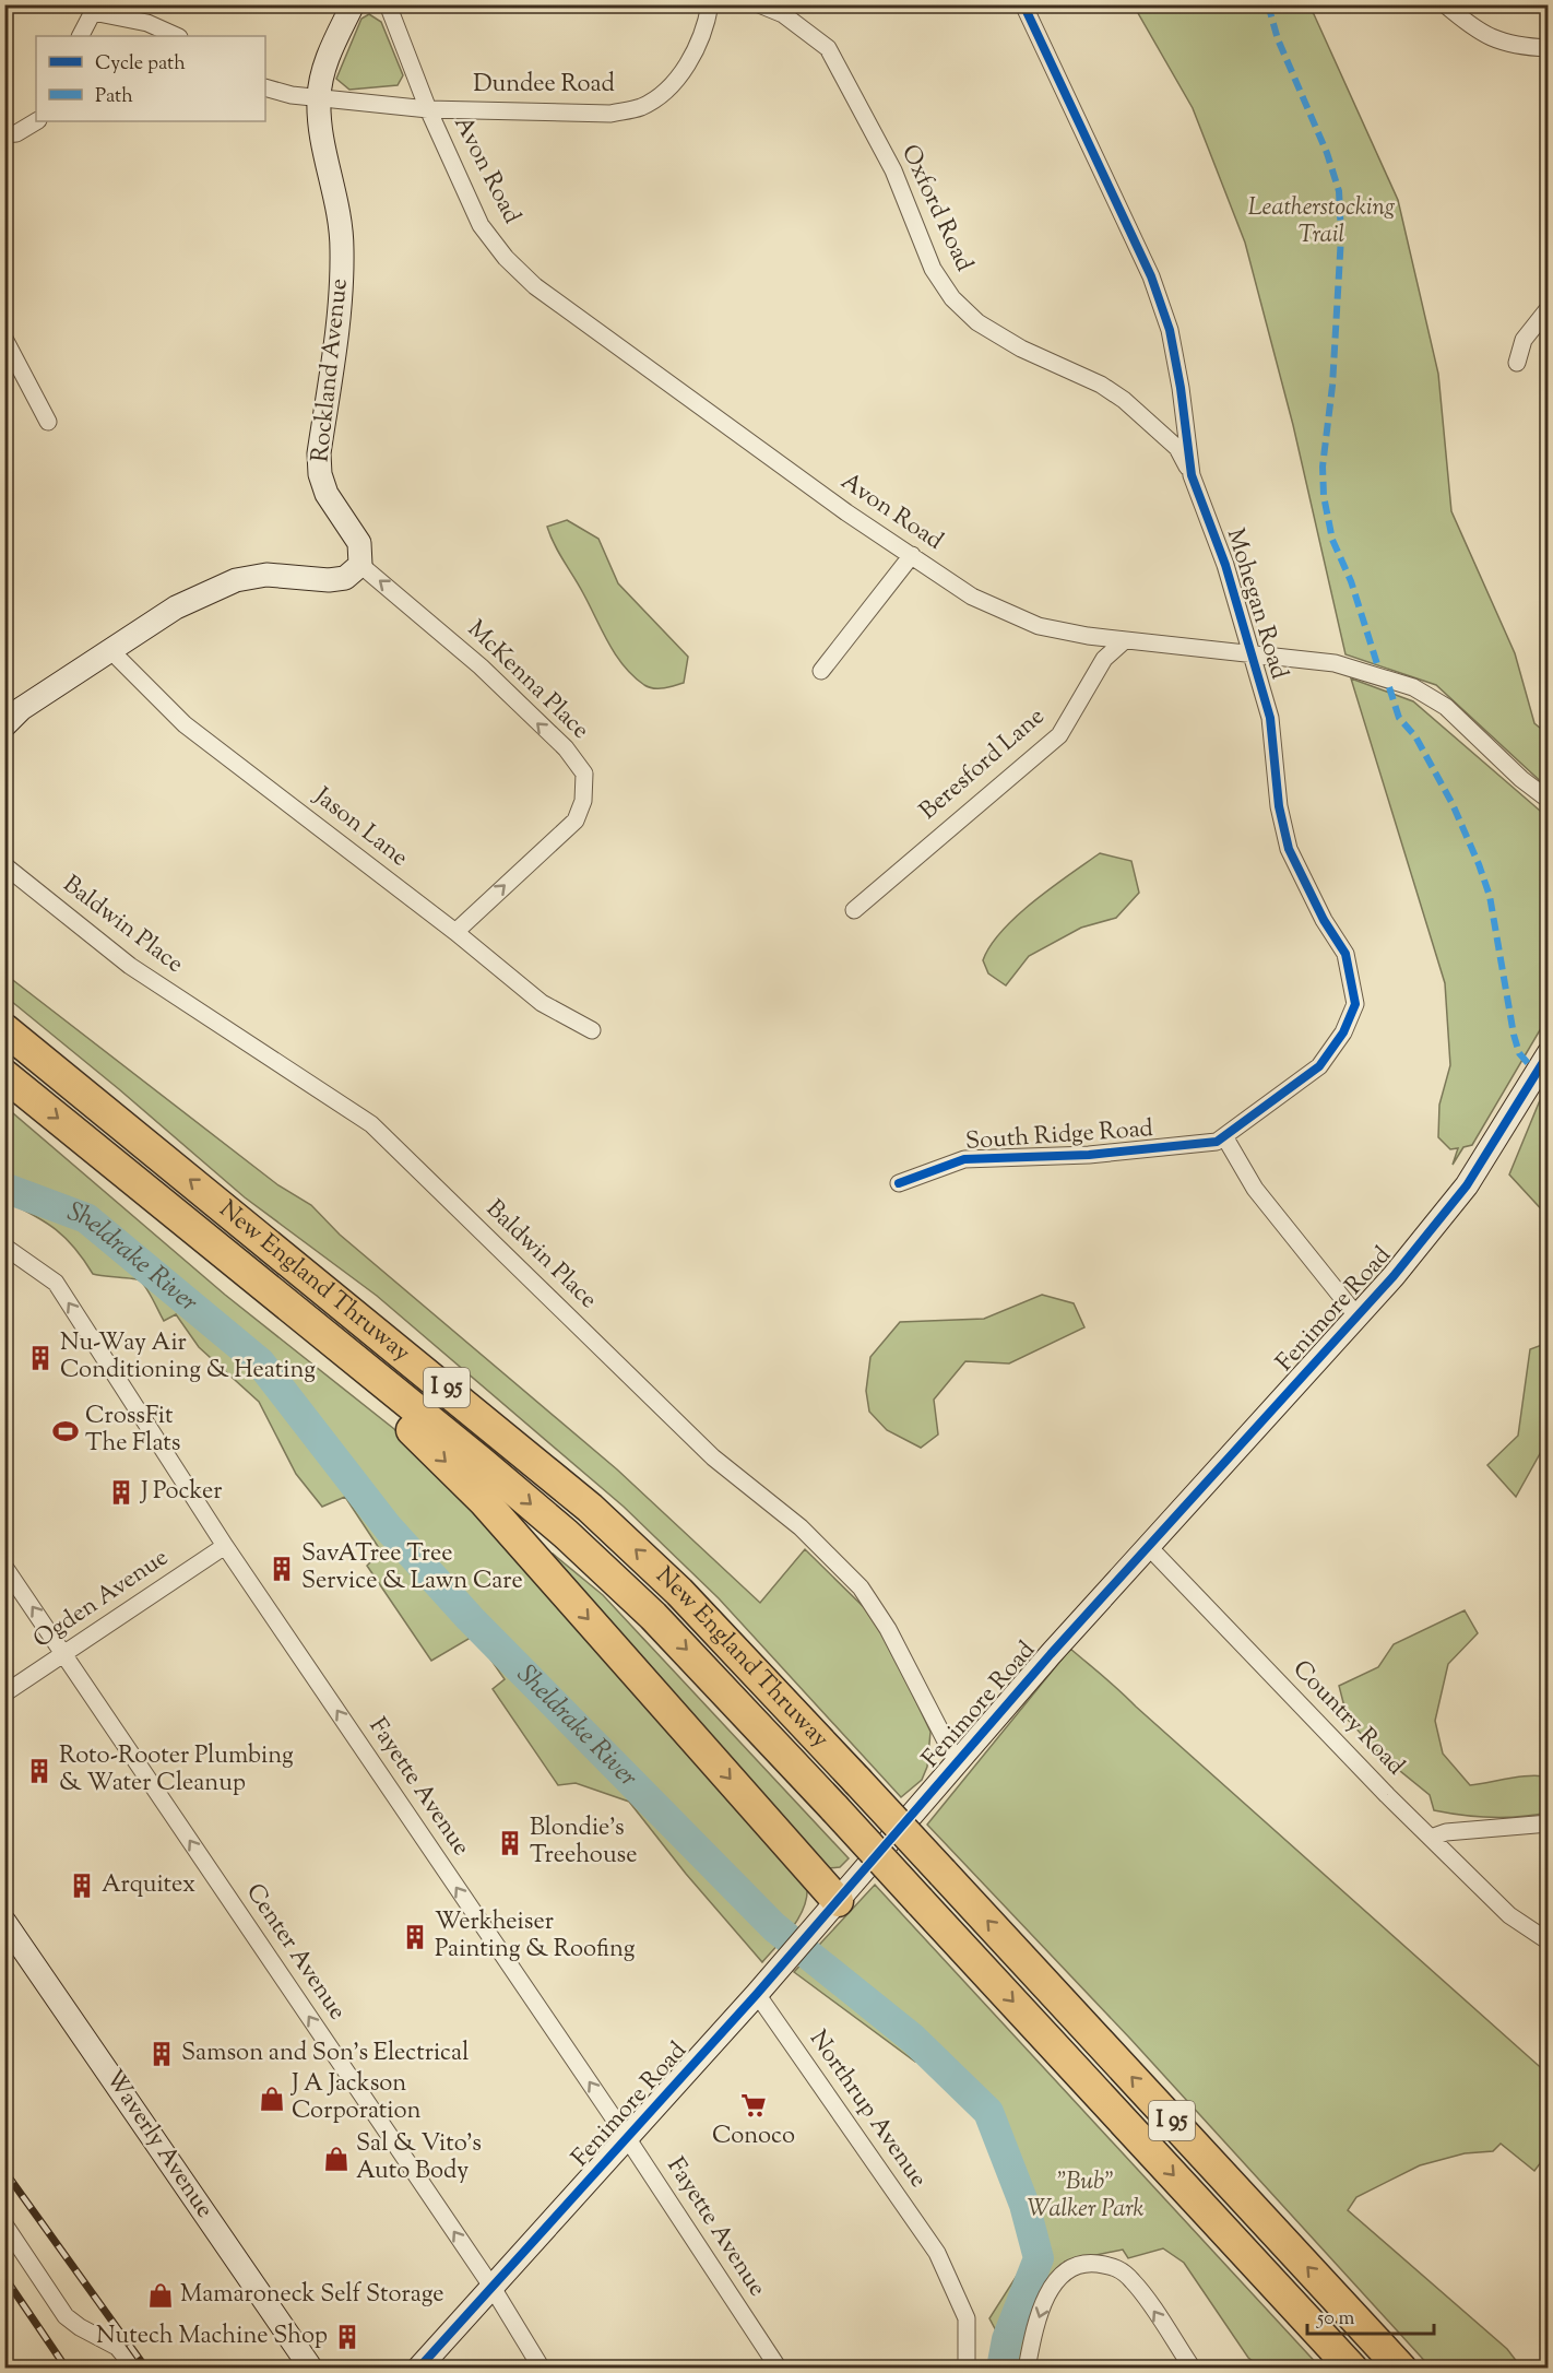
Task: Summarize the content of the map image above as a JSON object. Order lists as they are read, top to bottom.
{
  "streets": {
    "highway": ["New England Thruway", "I 95"],
    "street": [
      "Dundee Road",
      "Avon Road",
      "Oxford Road",
      "Rockland Avenue",
      "Mohegan Road",
      "McKenna Place",
      "Beresford Lane",
      "Jason Lane",
      "Baldwin Place",
      "South Ridge Road",
      "Fenimore Road",
      "Ogden Avenue",
      "Country Road",
      "Fayette Avenue",
      "Center Avenue",
      "Northrup Avenue",
      "Waverly Avenue"
    ]
  },
  "crossings": [
    ["Dundee Road", "Avon Road"],
    ["Dundee Road", "Rockland Avenue"],
    ["Avon Road", "Mohegan Road"],
    ["Avon Road", "Beresford Lane"],
    ["Oxford Road", "Mohegan Road"],
    ["Rockland Avenue", "McKenna Place"],
    ["Mohegan Road", "South Ridge Road"],
    ["McKenna Place", "Jason Lane"],
    ["Baldwin Place", "Fenimore Road"],
    ["Fenimore Road", "Country Road"],
    ["Fenimore Road", "Fayette Avenue"],
    ["Fenimore Road", "Center Avenue"],
    ["Fenimore Road", "Northrup Avenue"],
    ["Ogden Avenue", "Fayette Avenue"],
    ["Ogden Avenue", "Center Avenue"]
  ],
  "one_way": ["Fayette Avenue", "Center Avenue"],
  "water": ["Sheldrake River"],
  "parks": ["Leatherstocking Trail", "\"Bub\" Walker Park"],
  "places": {
    "building": [
      "Nu-Way Air Conditioning & Heating",
      "J Pocker",
      "SavATree Tree Service & Lawn Care",
      "Roto-Rooter Plumbing & Water Cleanup",
      "Blondie's Treehouse",
      "Arquitex",
      "Werkheiser Painting & Roofing",
      "Samson and Son's Electrical",
      "Nutech Machine Shop"
    ],
    "sports": ["CrossFit The Flats"],
    "shop": ["J A Jackson Corporation", "Sal & Vito's Auto Body", "Mamaroneck Self Storage"],
    "supermarket": ["Conoco"]
  },
  "legend": ["Cycle path", "Path"],
  "scale_bar": "50 m"
}
